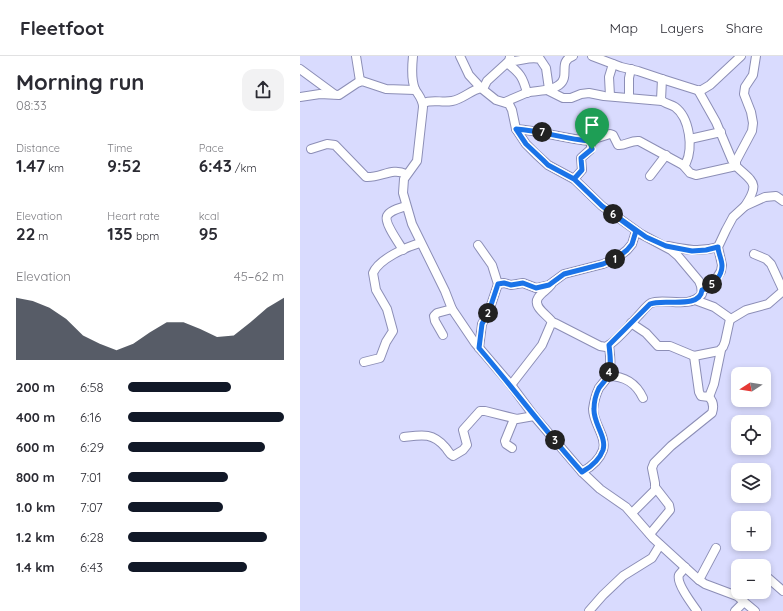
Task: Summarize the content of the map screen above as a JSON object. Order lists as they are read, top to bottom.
{
  "north": "left",
  "page": {
    "header": "Fleetfoot",
    "nav": ["Map", "Layers", "Share"],
    "heading": ["Morning run", "08:33"],
    "pins": [
      "7",
      "6",
      "1",
      "5",
      "2",
      "4",
      "3"
    ],
    "stats": [
      ["Distance", "1.47 km"],
      ["Time", "9:52"],
      ["Pace", "6:43 /km"],
      ["Elevation", "22 m"],
      ["Heart rate", "135 bpm"],
      ["kcal", "95"]
    ],
    "chart": ["Elevation", "45–62 m"],
    "map_buttons": ["+", "−"],
    "list": [
      {
        "name": "200 m",
        "note": "6:58"
      },
      {
        "name": "400 m",
        "note": "6:16"
      },
      {
        "name": "600 m",
        "note": "6:29"
      },
      {
        "name": "800 m",
        "note": "7:01"
      },
      {
        "name": "1.0 km",
        "note": "7:07"
      },
      {
        "name": "1.2 km",
        "note": "6:28"
      },
      {
        "name": "1.4 km",
        "note": "6:43"
      }
    ]
  }
}
